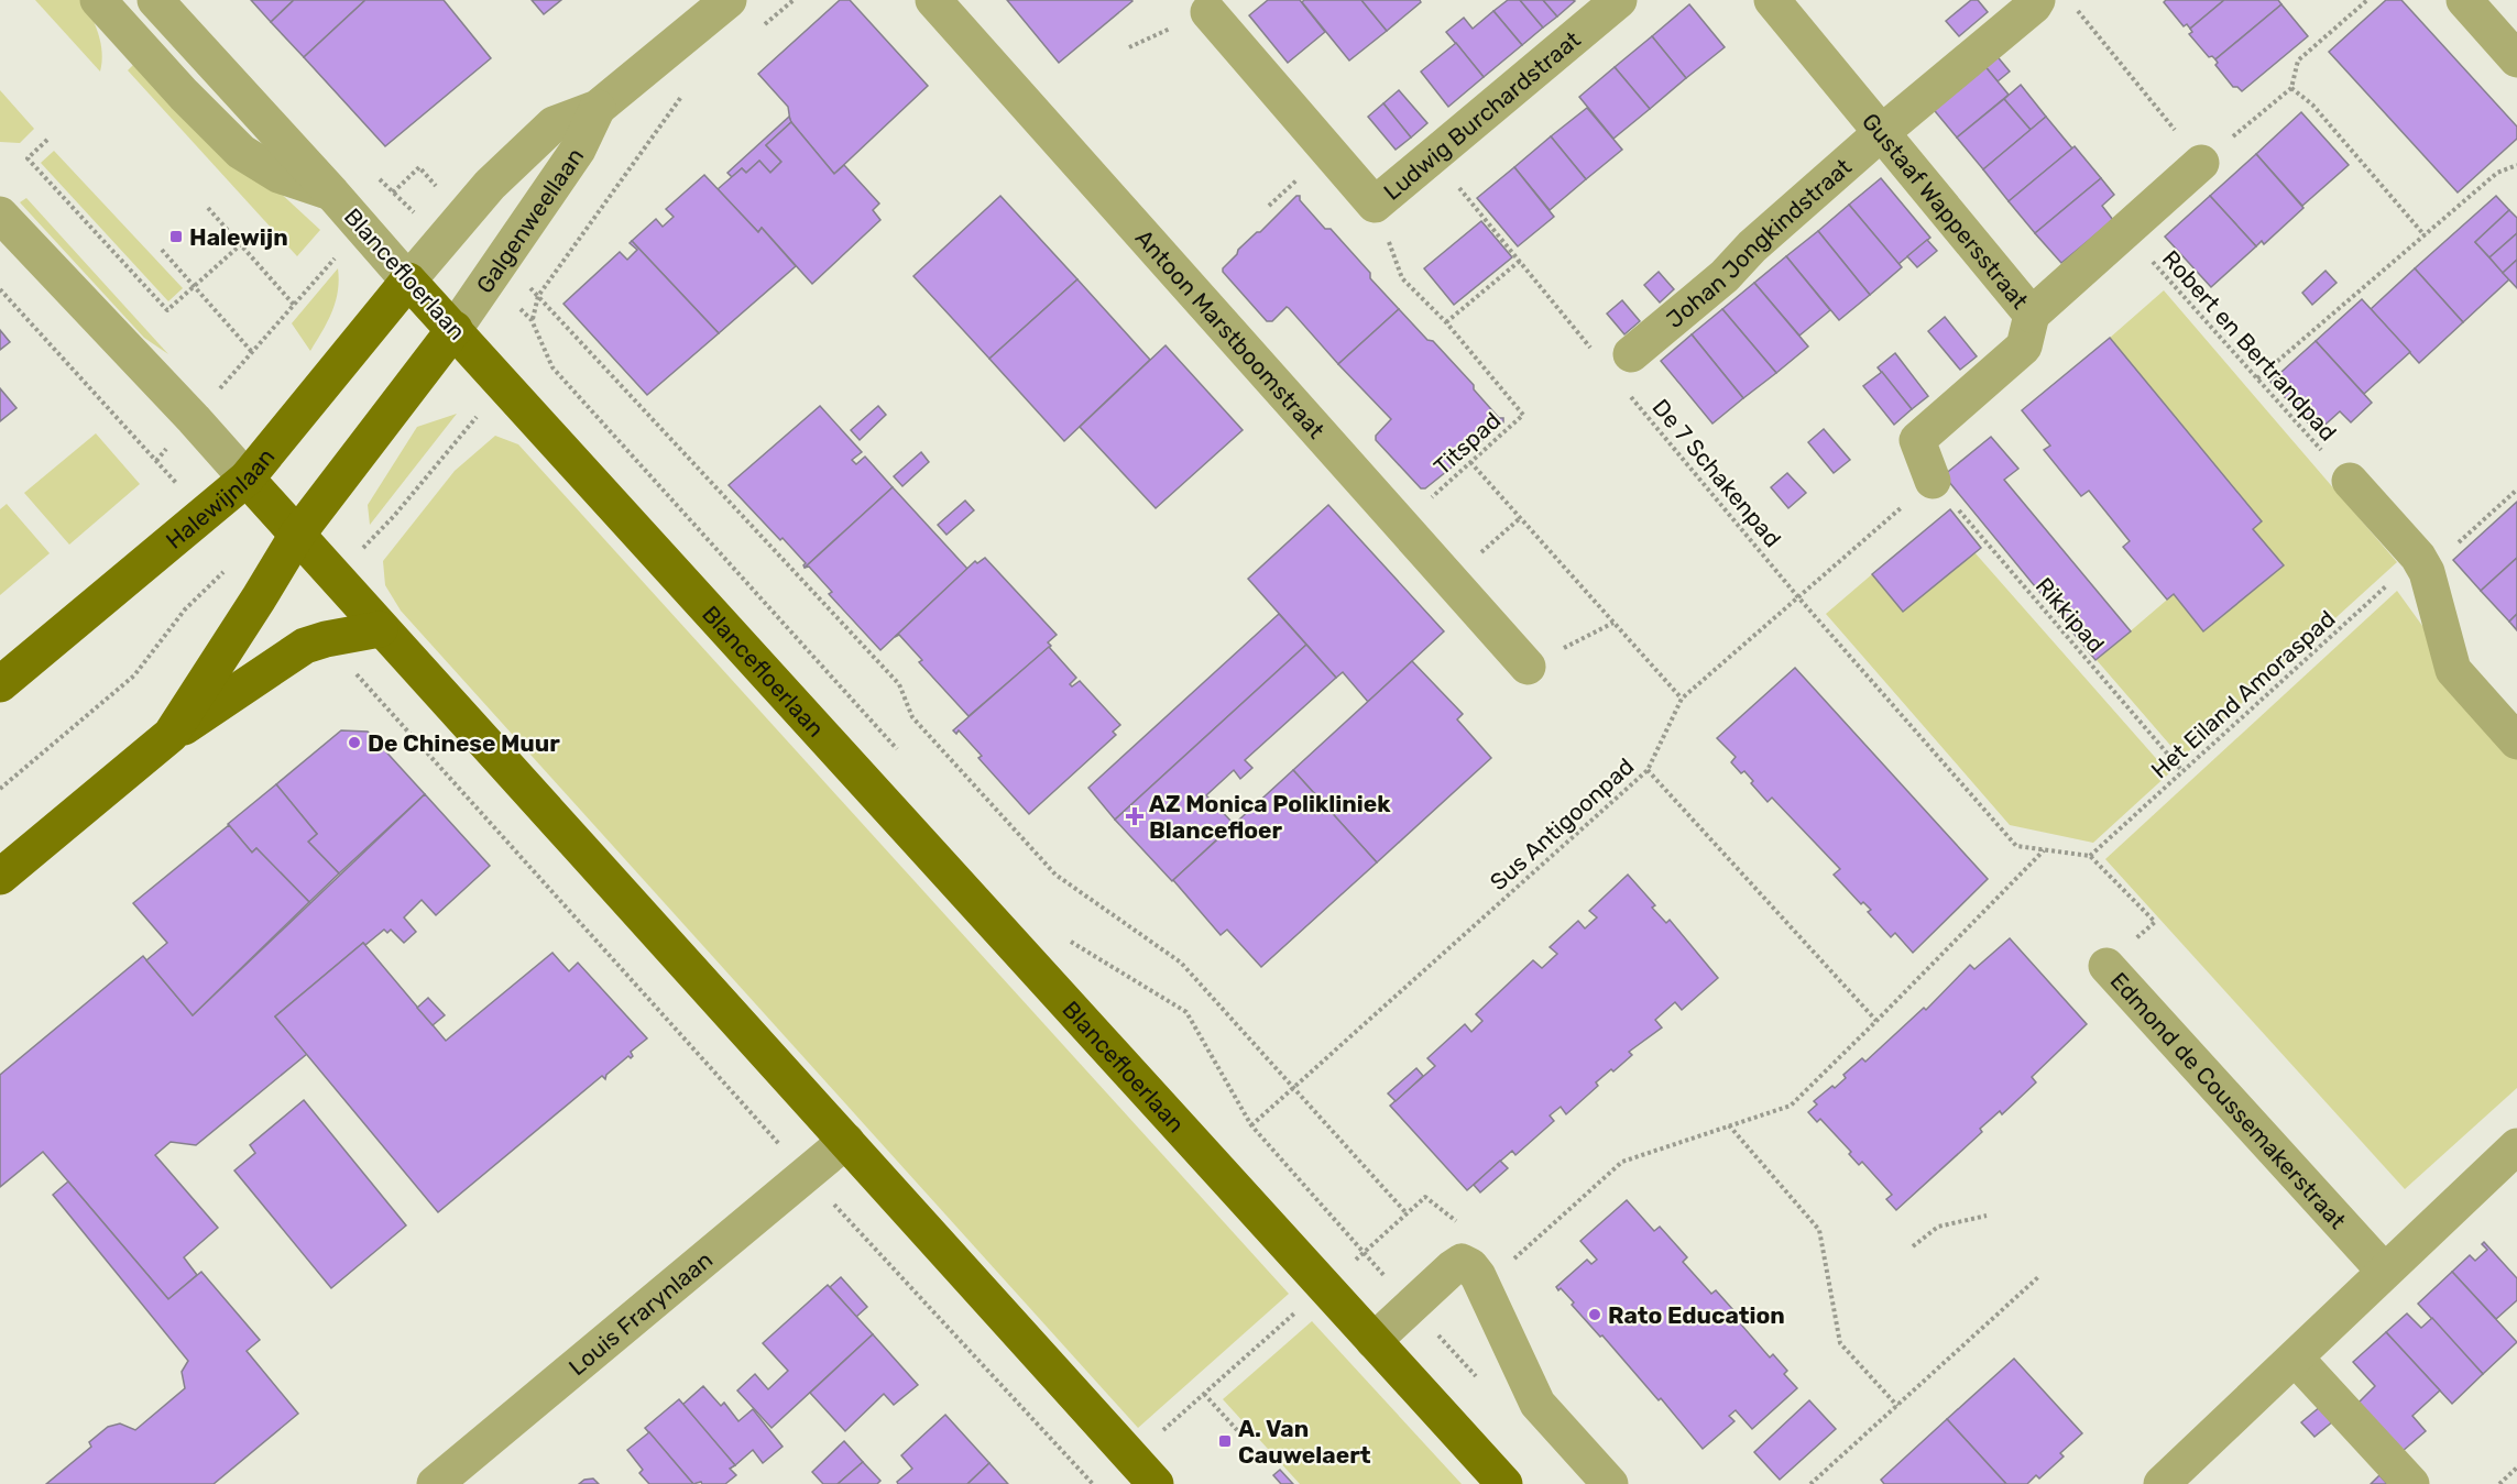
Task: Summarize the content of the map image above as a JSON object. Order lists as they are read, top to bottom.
{
  "streets": {
    "main road": ["Blancefloerlaan", "Halewijnlaan"],
    "street": [
      "Ludwig Burchardstraat",
      "Gustaaf Wappersstraat",
      "Galgenweellaan",
      "Johan Jongkindstraat",
      "Antoon Marstboomstraat",
      "Edmond de Coussemakerstraat",
      "Louis Frarynlaan"
    ],
    "path": [
      "Robert en Bertrandpad",
      "Titspad",
      "De 7 Schakenpad",
      "Rikkipad",
      "Het Eiland Amoraspad",
      "Sus Antigoonpad"
    ]
  },
  "crossings": [
    ["Ludwig Burchardstraat", "Titspad"],
    ["Ludwig Burchardstraat", "De 7 Schakenpad"],
    ["Gustaaf Wappersstraat", "Johan Jongkindstraat"],
    ["Gustaaf Wappersstraat", "Rikkipad"],
    ["Gustaaf Wappersstraat", "Sus Antigoonpad"],
    ["Galgenweellaan", "Blancefloerlaan"],
    ["Galgenweellaan", "Halewijnlaan"],
    ["Johan Jongkindstraat", "De 7 Schakenpad"],
    ["Blancefloerlaan", "Halewijnlaan"],
    ["Antoon Marstboomstraat", "Titspad"],
    ["De 7 Schakenpad", "Sus Antigoonpad"],
    ["Rikkipad", "Het Eiland Amoraspad"],
    ["Rikkipad", "Sus Antigoonpad"],
    ["Het Eiland Amoraspad", "Edmond de Coussemakerstraat"]
  ],
  "places": {
    "transit": ["Halewijn", "A. Van Cauwelaert"],
    "other": ["De Chinese Muur", "Rato Education"],
    "health": ["AZ Monica Polikliniek Blancefloer"]
  }
}
